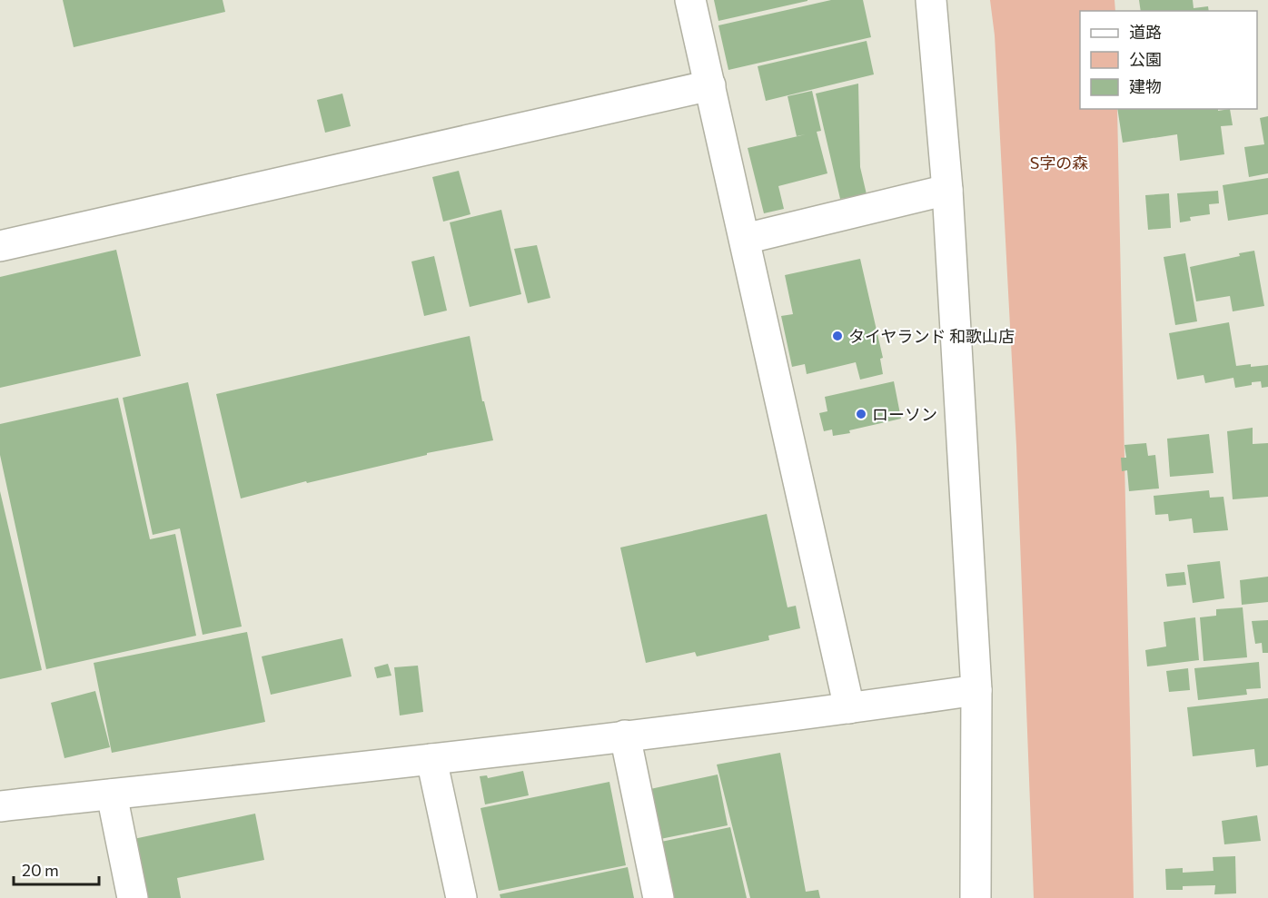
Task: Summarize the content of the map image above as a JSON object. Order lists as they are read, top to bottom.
{
  "parks": ["S字の森"],
  "places": ["タイヤランド 和歌山店", "ローソン"],
  "legend": ["道路", "公園", "建物"],
  "scale_bar": "20 m"
}
